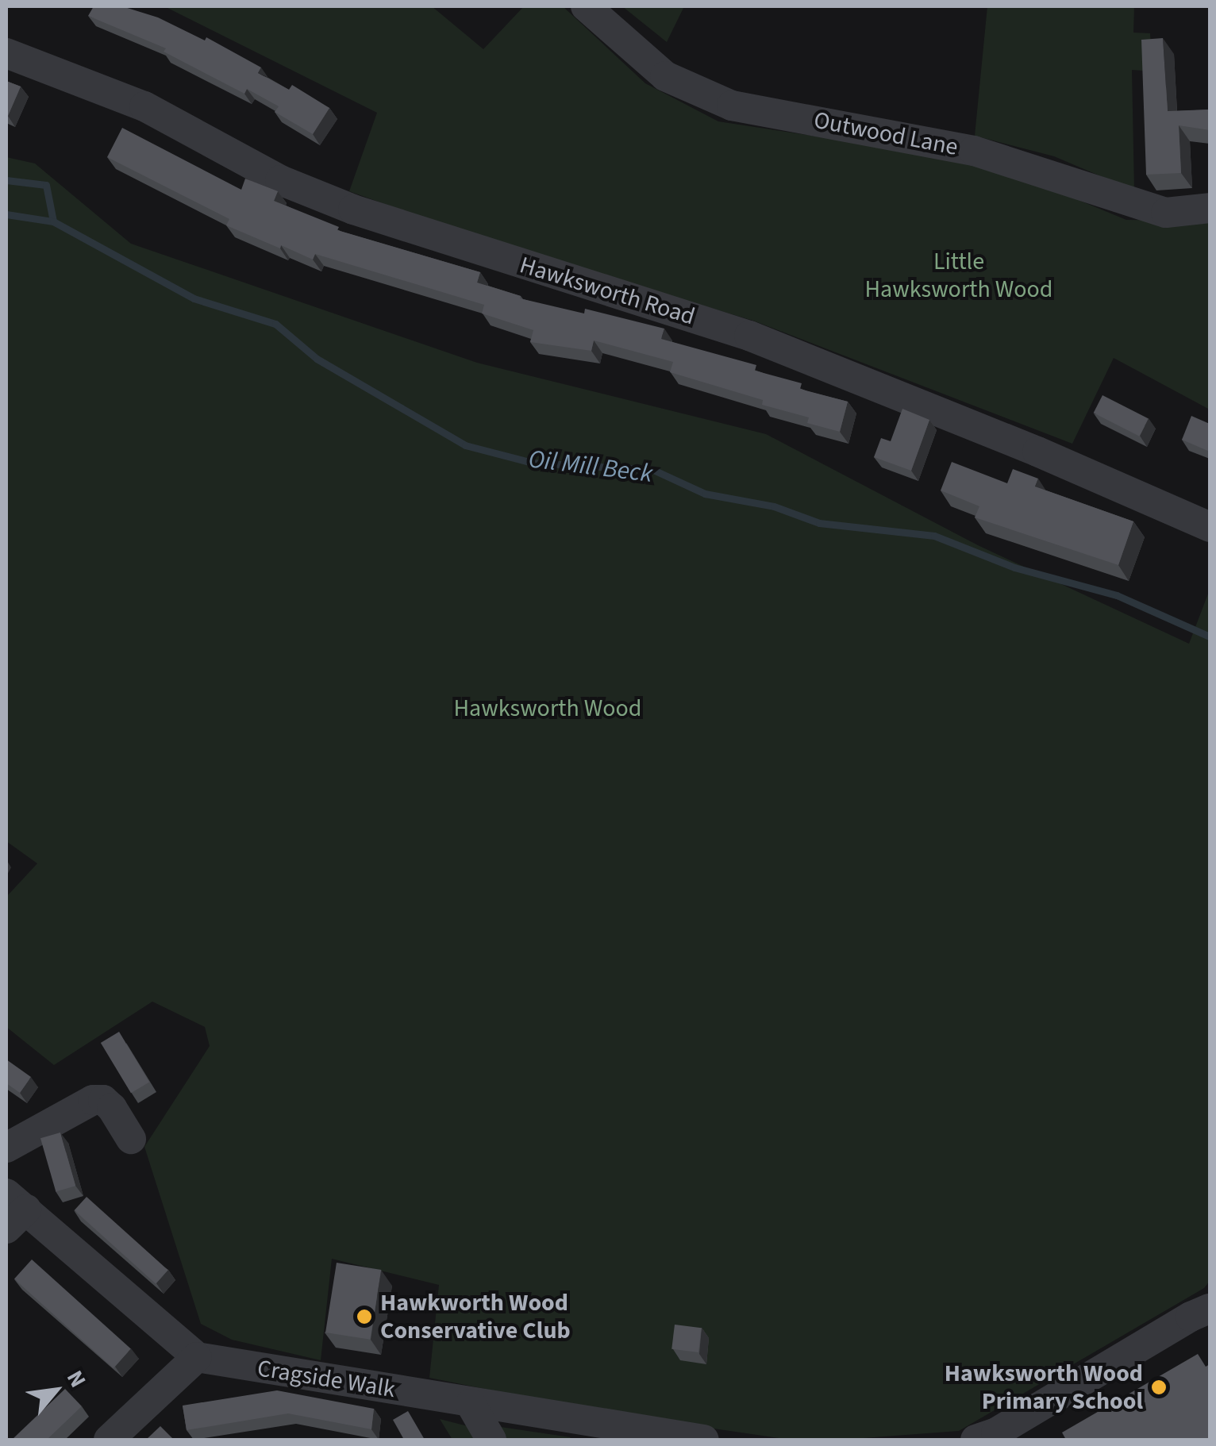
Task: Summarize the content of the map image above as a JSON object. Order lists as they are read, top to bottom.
{
  "streets": {
    "street": ["Outwood Lane", "Hawksworth Road", "Cragside Walk"]
  },
  "water": ["Oil Mill Beck"],
  "parks": ["Little Hawksworth Wood", "Hawksworth Wood"],
  "places": ["Hawkworth Wood Conservative Club", "Hawksworth Wood Primary School"],
  "north": "top right"
}
